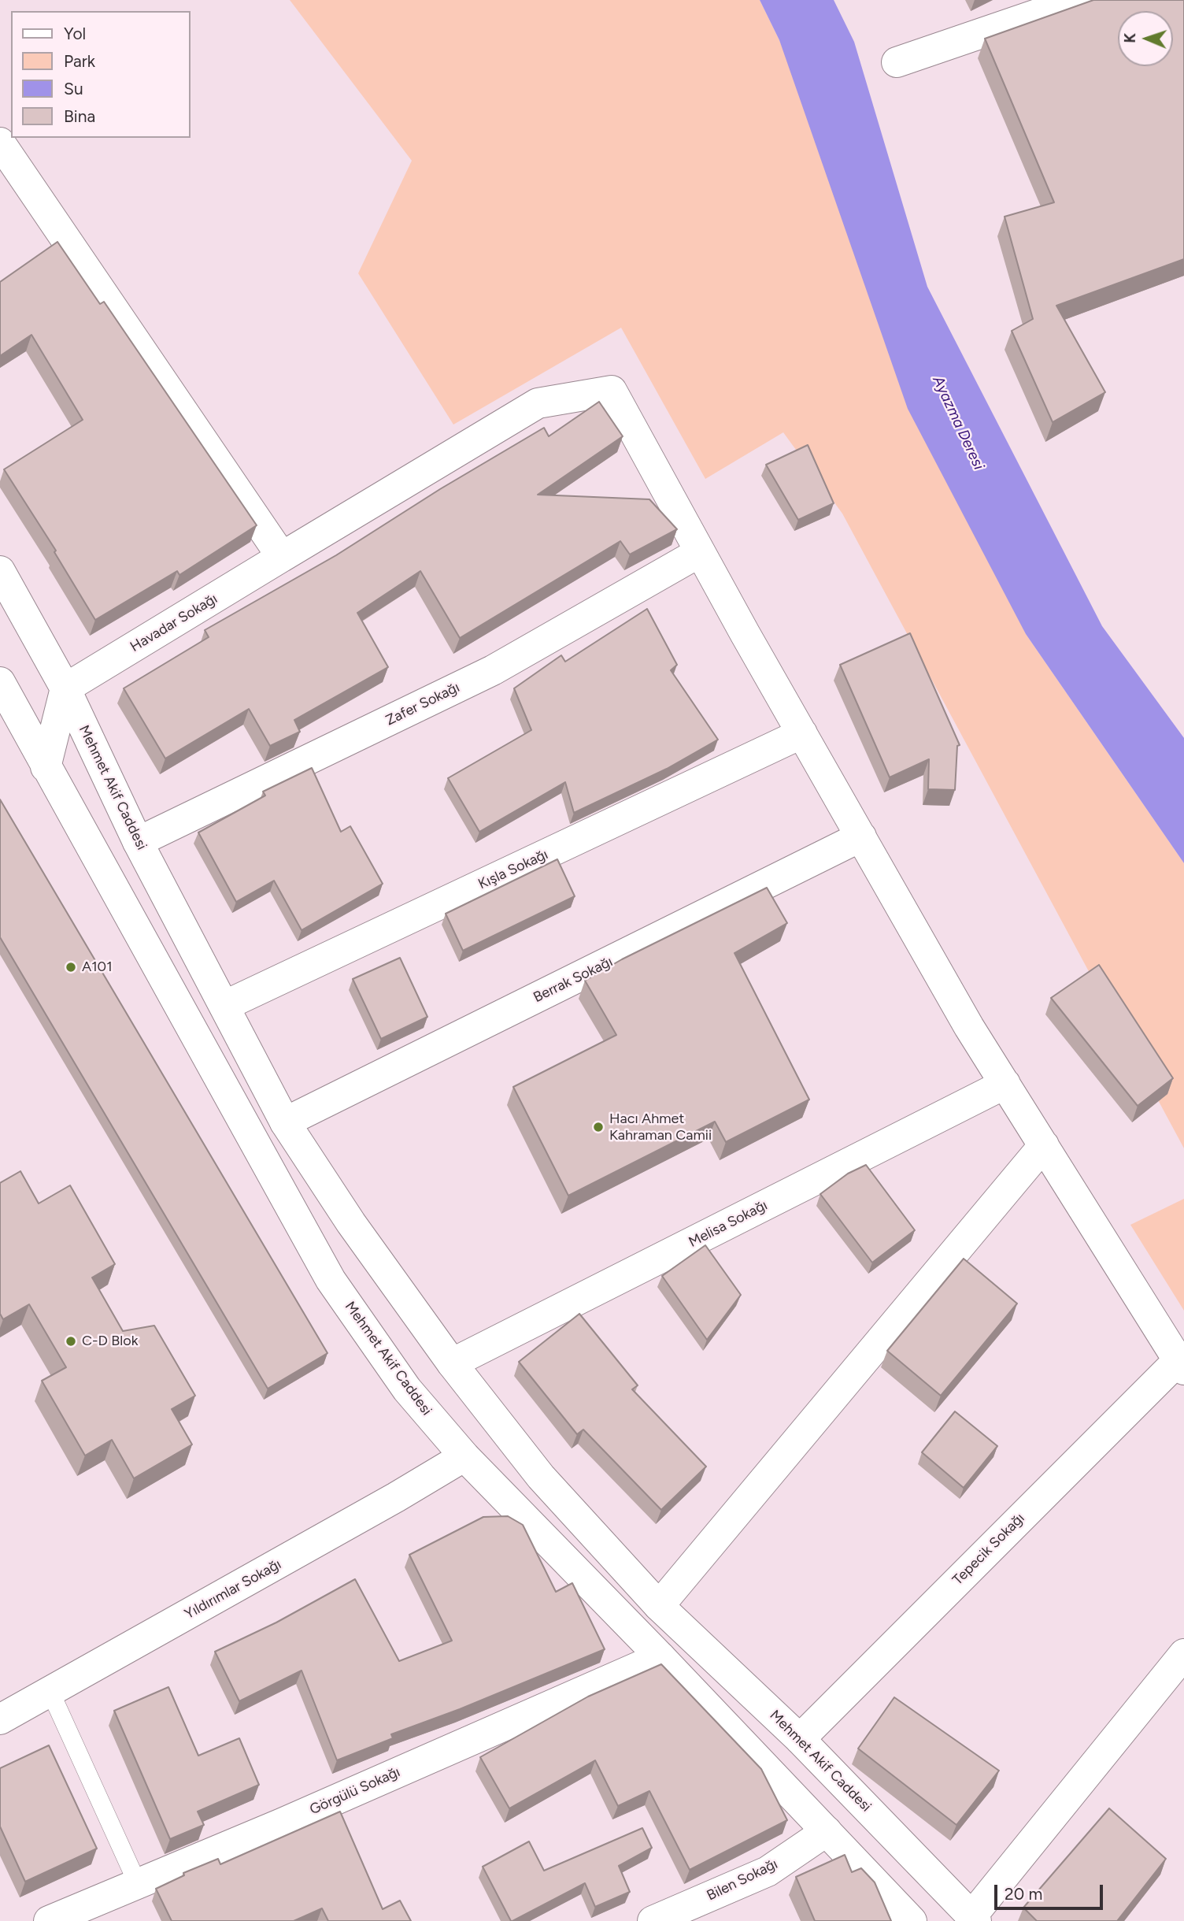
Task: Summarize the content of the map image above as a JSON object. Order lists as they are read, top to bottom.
{
  "streets": {
    "street": [
      "Havadar Sokağı",
      "Zafer Sokağı",
      "Mehmet Akif Caddesi",
      "Kışla Sokağı",
      "Berrak Sokağı",
      "Melisa Sokağı",
      "Tepecik Sokağı",
      "Yıldırımlar Sokağı",
      "Görgülü Sokağı",
      "Bilen Sokağı"
    ]
  },
  "crossings": [
    ["Havadar Sokağı", "Zafer Sokağı"],
    ["Havadar Sokağı", "Mehmet Akif Caddesi"],
    ["Zafer Sokağı", "Mehmet Akif Caddesi"],
    ["Mehmet Akif Caddesi", "Kışla Sokağı"],
    ["Mehmet Akif Caddesi", "Berrak Sokağı"],
    ["Mehmet Akif Caddesi", "Melisa Sokağı"],
    ["Mehmet Akif Caddesi", "Tepecik Sokağı"],
    ["Mehmet Akif Caddesi", "Yıldırımlar Sokağı"],
    ["Mehmet Akif Caddesi", "Görgülü Sokağı"],
    ["Mehmet Akif Caddesi", "Bilen Sokağı"]
  ],
  "water": ["Ayazma Deresi"],
  "places": ["A101", "Hacı Ahmet Kahraman Camii", "C-D Blok"],
  "legend": [
    "Yol",
    "Park",
    "Su",
    "Bina"
  ],
  "scale_bar": "20 m",
  "north": "left"
}
